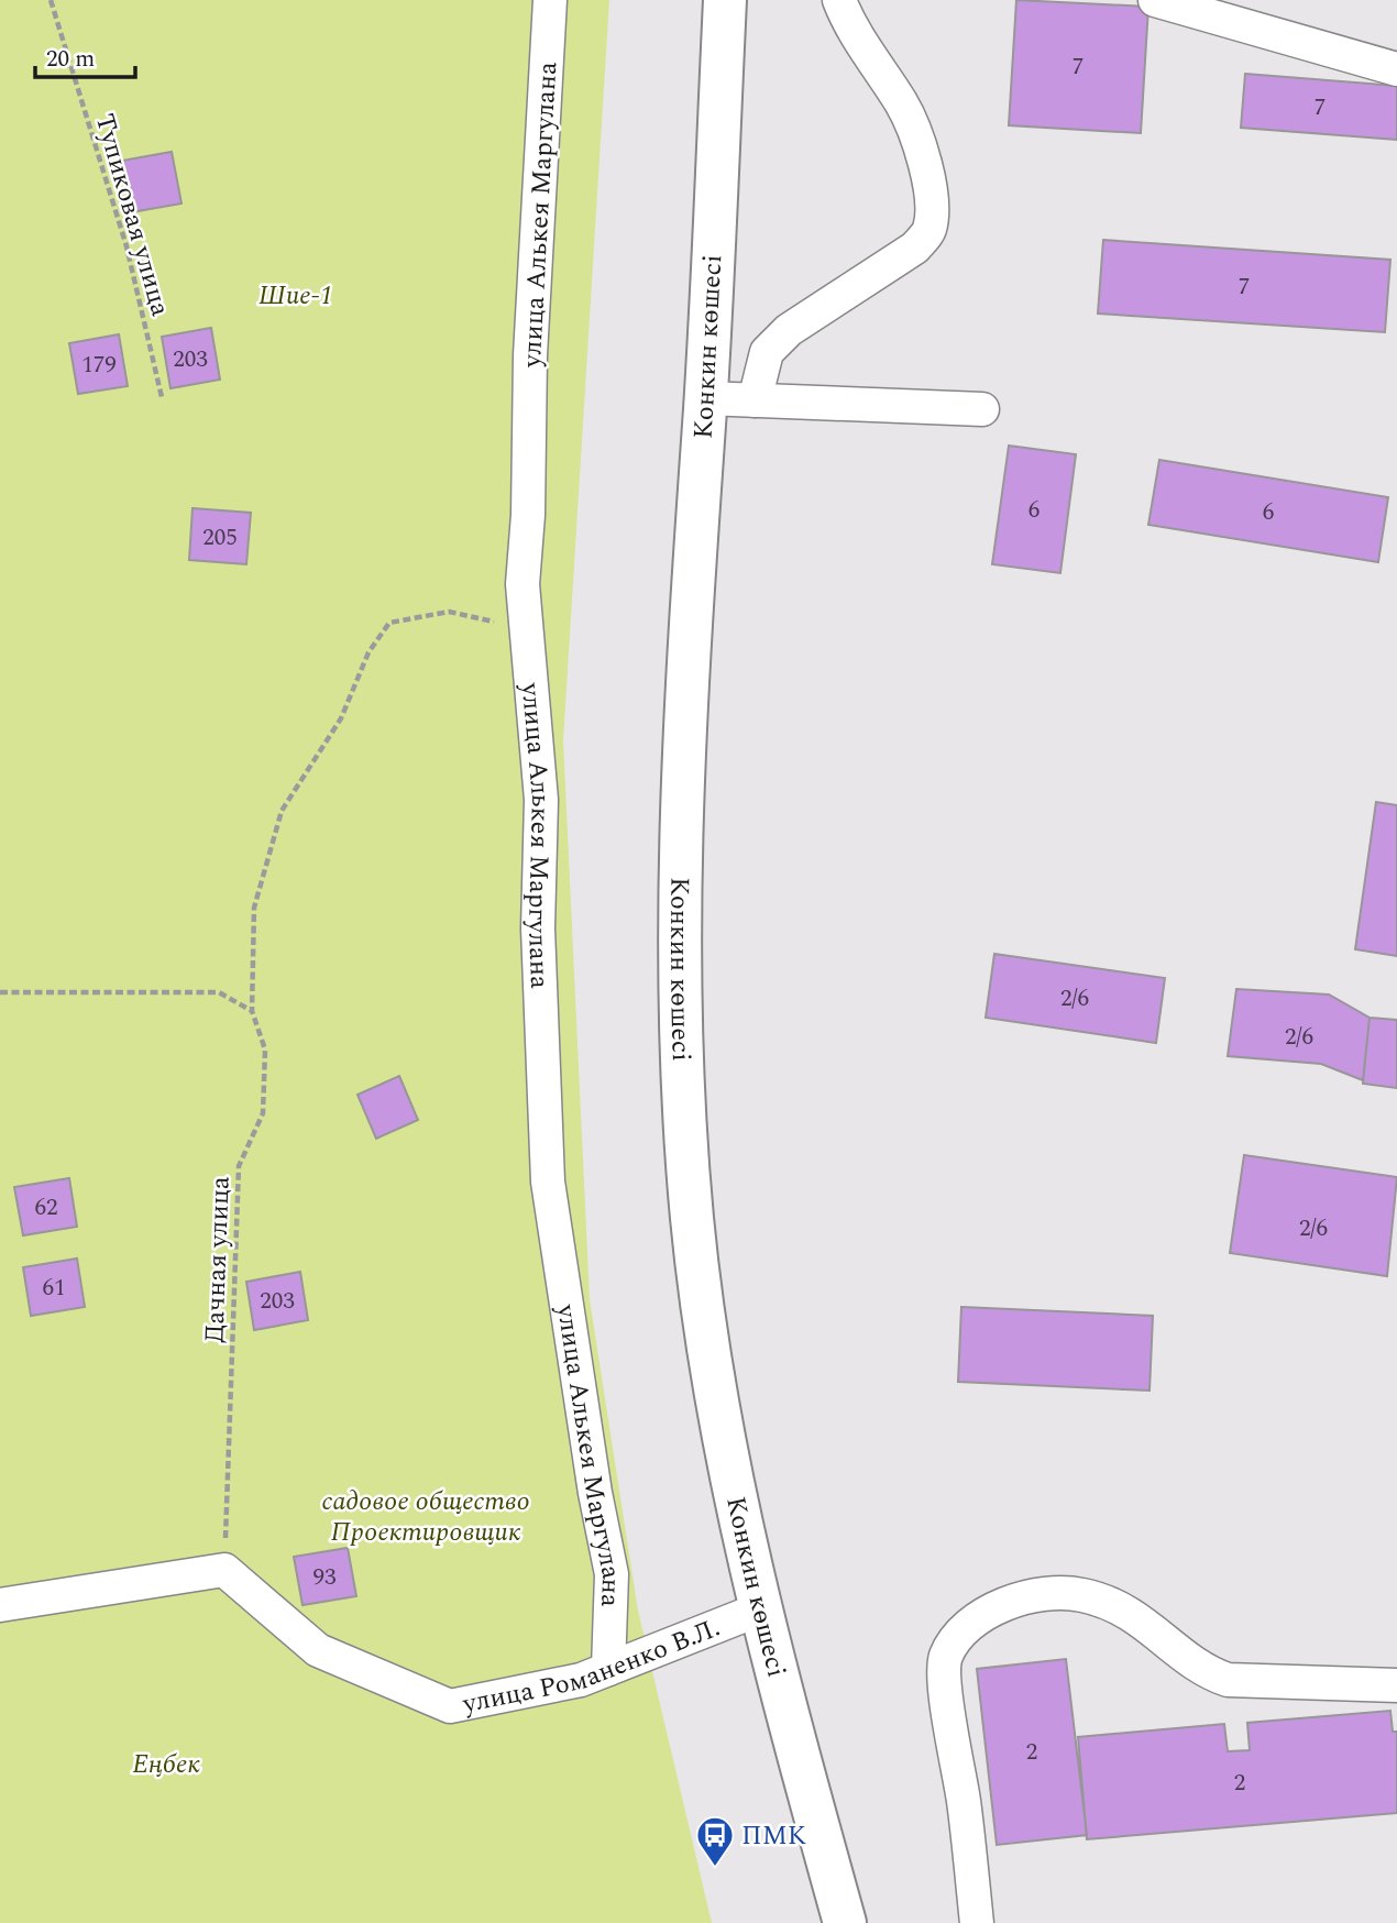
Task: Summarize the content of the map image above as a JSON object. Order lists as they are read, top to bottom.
{
  "streets": {
    "highway": ["Конкин көшесі"],
    "street": ["улица Алькея Маргулана", "улица Романенко В.Л."],
    "path": ["Тупиковая улица", "Дачная улица"]
  },
  "crossings": [
    ["улица Алькея Маргулана", "Дачная улица"],
    ["улица Алькея Маргулана", "улица Романенко В.Л."],
    ["Конкин көшесі", "улица Романенко В.Л."],
    ["Дачная улица", "улица Романенко В.Л."]
  ],
  "parks": ["Шие-1", "садовое общество Проектировщик", "Еңбек"],
  "places": {
    "bus stop": ["ПМК"]
  },
  "house_numbers": [
    "7",
    "7",
    "7",
    "203",
    "179",
    "6",
    "6",
    "205",
    "2/6",
    "2/6",
    "62",
    "2/6",
    "61",
    "203",
    "93",
    "2",
    "2"
  ],
  "scale_bar": "20 m"
}
